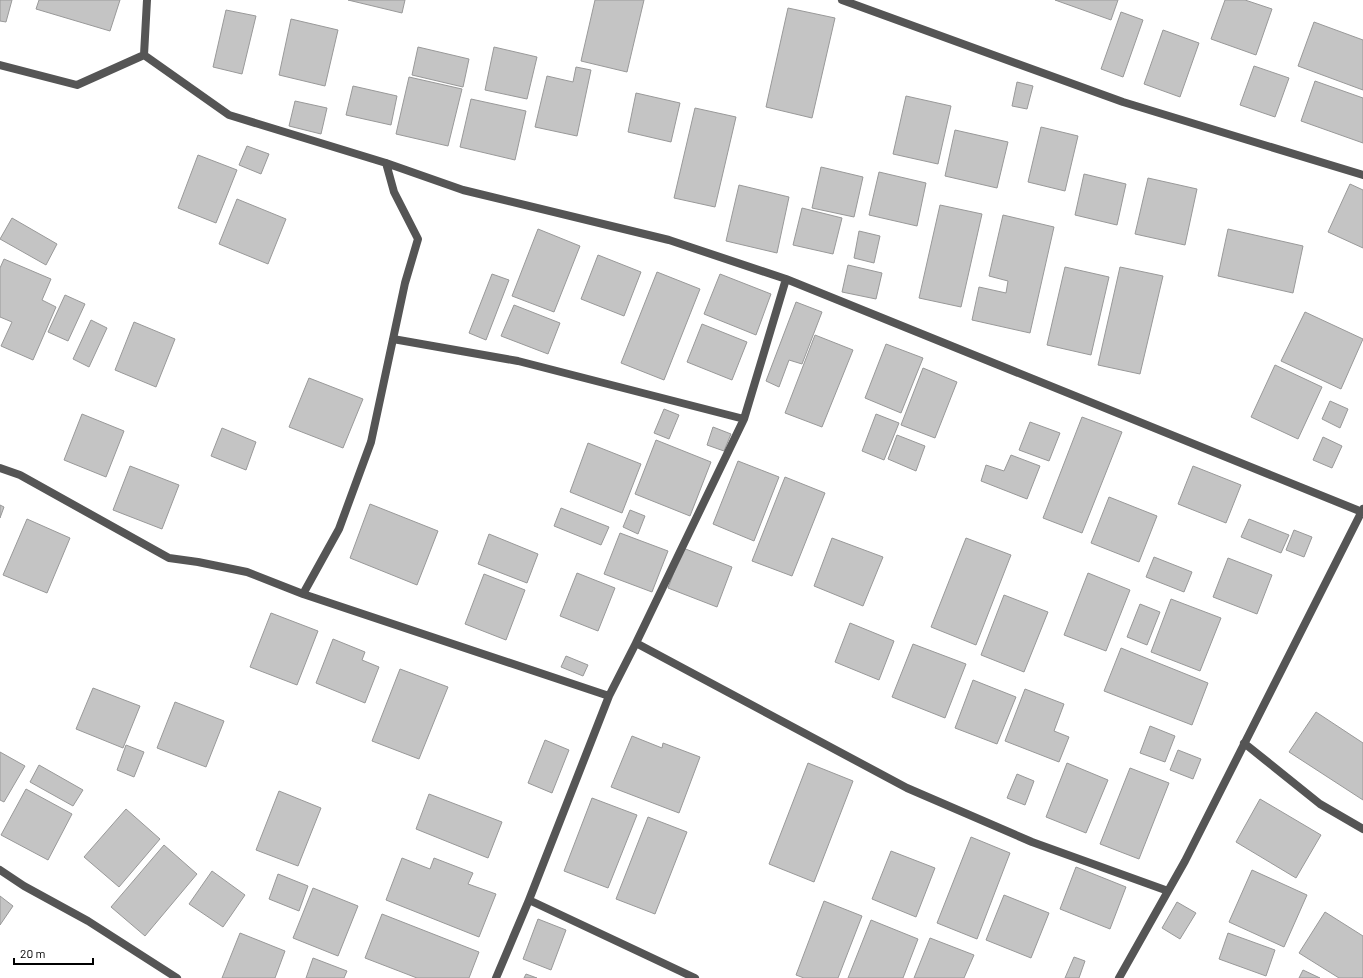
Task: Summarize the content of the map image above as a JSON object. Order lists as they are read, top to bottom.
{
  "scale_bar": "20 m"
}
